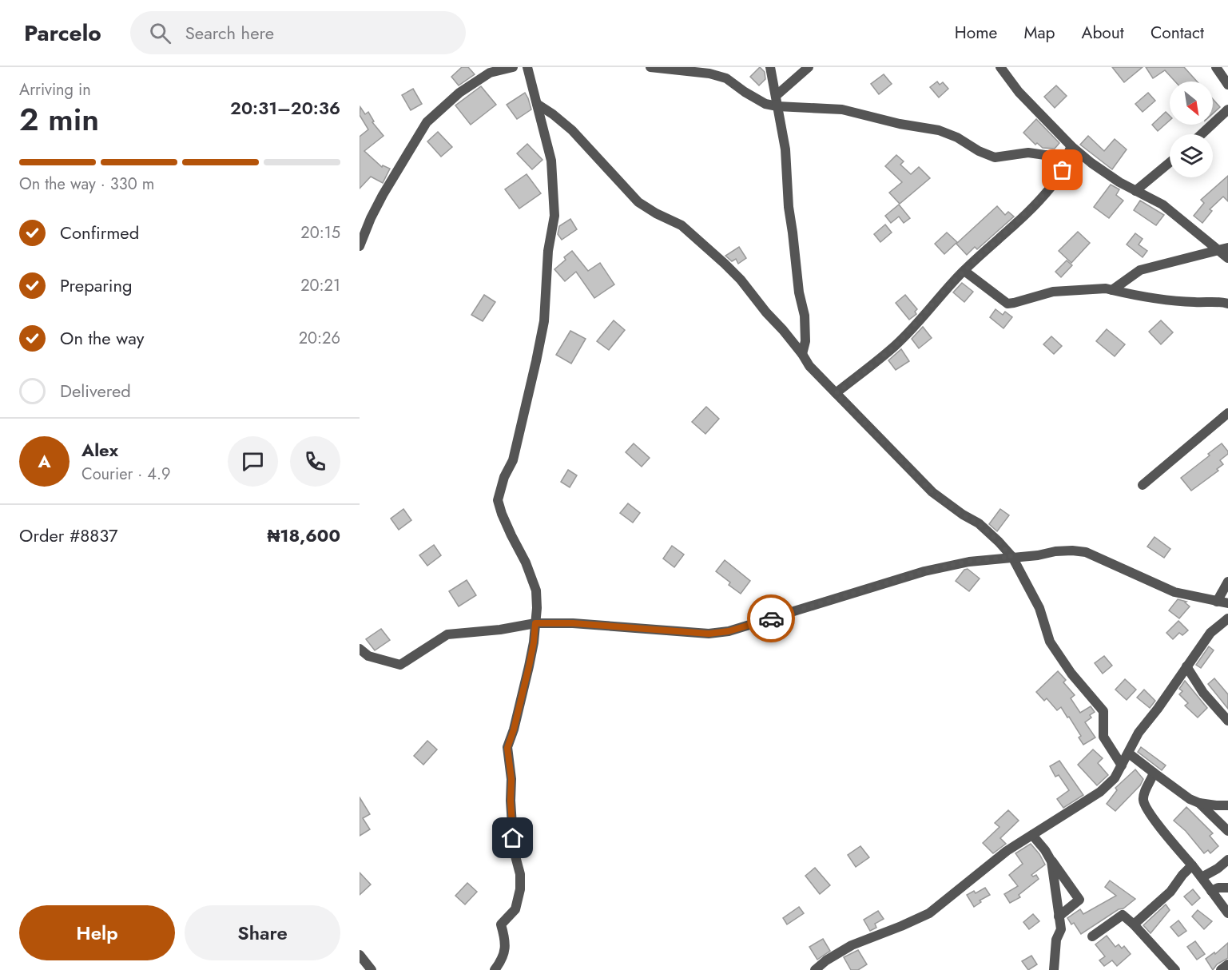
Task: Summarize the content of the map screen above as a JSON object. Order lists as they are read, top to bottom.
{
  "north": "bottom right",
  "page": {
    "header": "Parcelo",
    "search": "Search here",
    "nav": [
      "Home",
      "Map",
      "About",
      "Contact"
    ],
    "heading": ["2 min", "Arriving in", "20:31–20:36"],
    "panel": [
      "Alex",
      "Courier · 4.9",
      "Order #8837",
      "₦18,600"
    ],
    "bar": "On the way · 330 m",
    "list": [
      ["Confirmed", "20:15"],
      ["Preparing", "20:21"],
      ["On the way", "20:26"],
      "Delivered"
    ],
    "round": "A",
    "buttons": ["Help", "Share"]
  }
}
